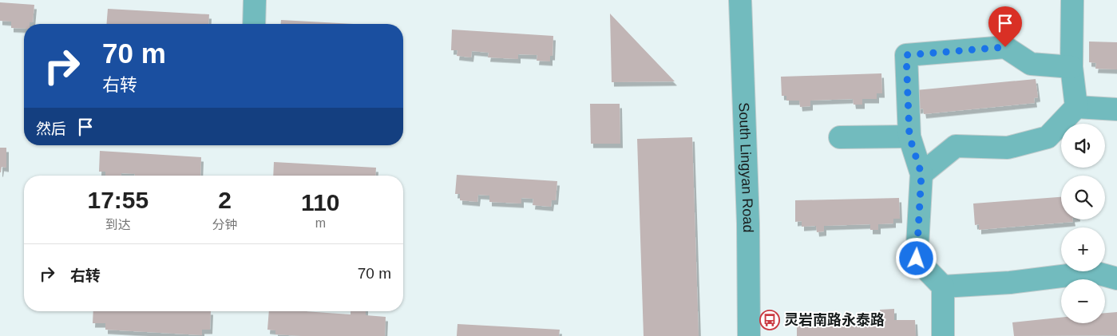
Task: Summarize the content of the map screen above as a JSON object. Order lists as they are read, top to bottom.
{
  "streets": {
    "street": ["South Lingyan Road"]
  },
  "places": {
    "bus stop": ["灵岩南路永泰路"]
  },
  "page": {
    "turn": ["70 m", "右转"],
    "then": "然后",
    "map_buttons": ["+", "−"],
    "eta": [
      "17:55",
      "到达",
      "2",
      "分钟",
      "110",
      "m"
    ],
    "list": [
      {
        "name": "右转",
        "value": "70 m"
      }
    ]
  }
}
